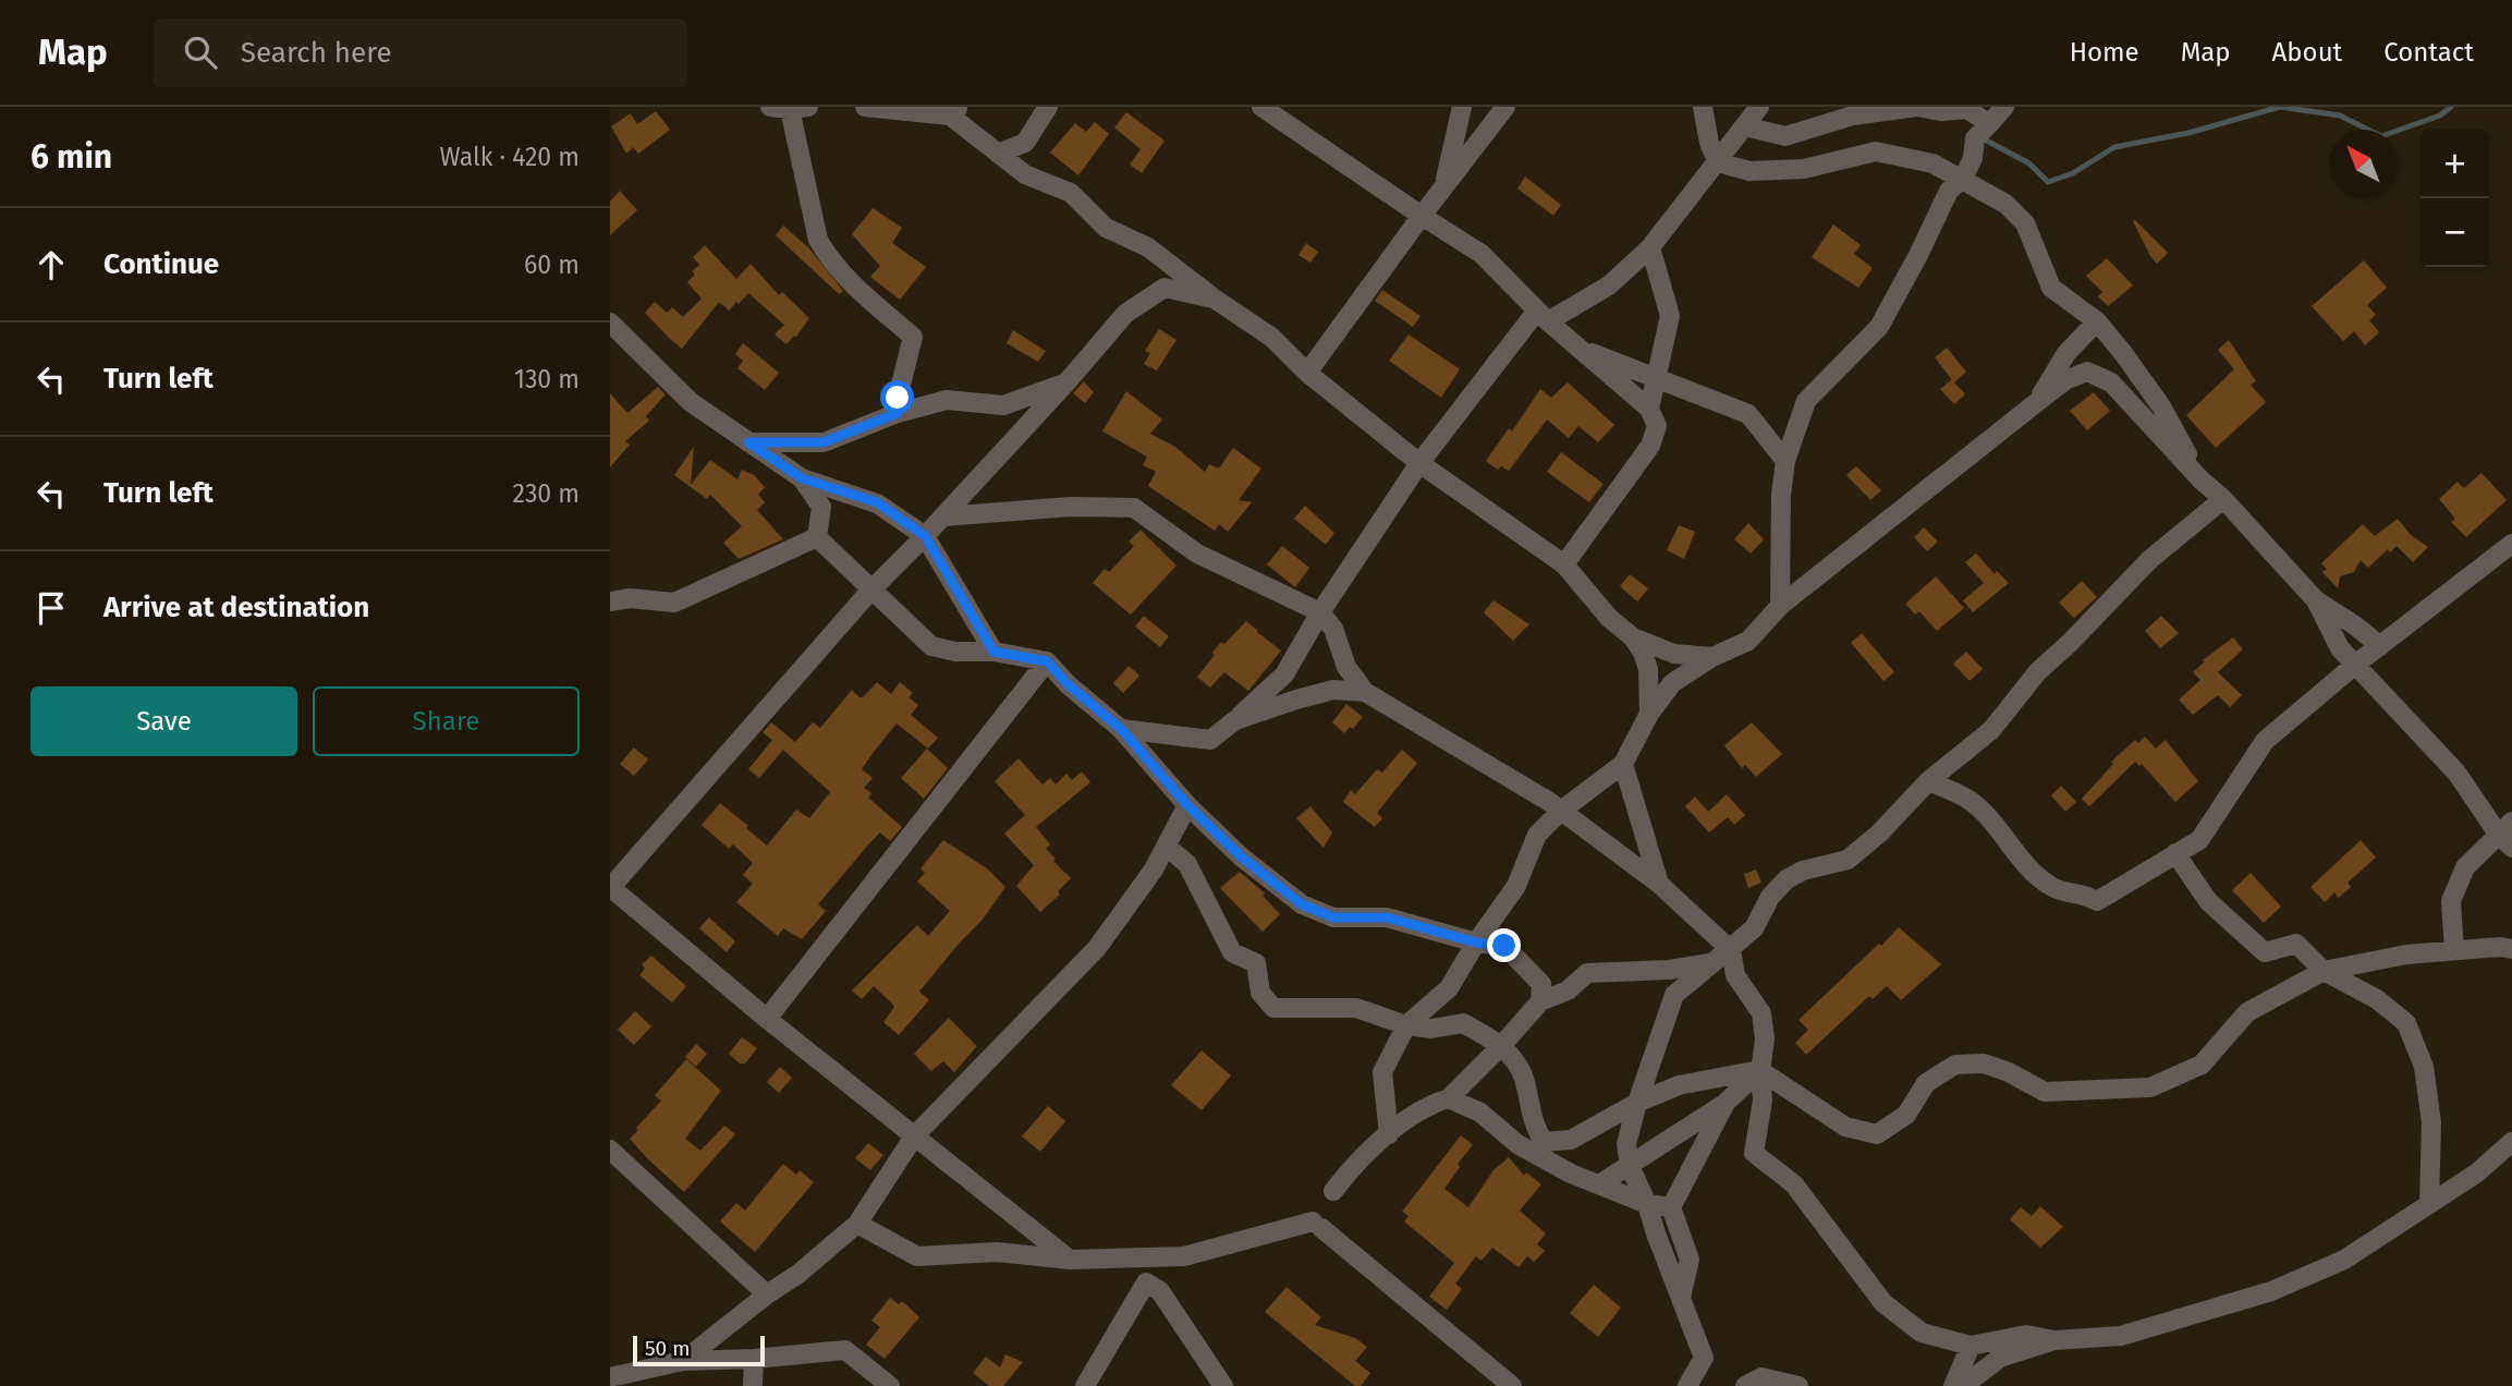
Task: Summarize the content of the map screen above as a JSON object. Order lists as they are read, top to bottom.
{
  "scale_bar": "50 m",
  "north": "top left",
  "page": {
    "header": "Map",
    "search": "Search here",
    "nav": [
      "Home",
      "Map",
      "About",
      "Contact"
    ],
    "heading": ["6 min", "Walk · 420 m"],
    "map_buttons": ["+", "−"],
    "list": [
      ["Continue", "60 m"],
      ["Turn left", "130 m"],
      ["Turn left", "230 m"],
      "Arrive at destination"
    ],
    "buttons": ["Save", "Share"],
    "scale": "50 m"
  }
}
